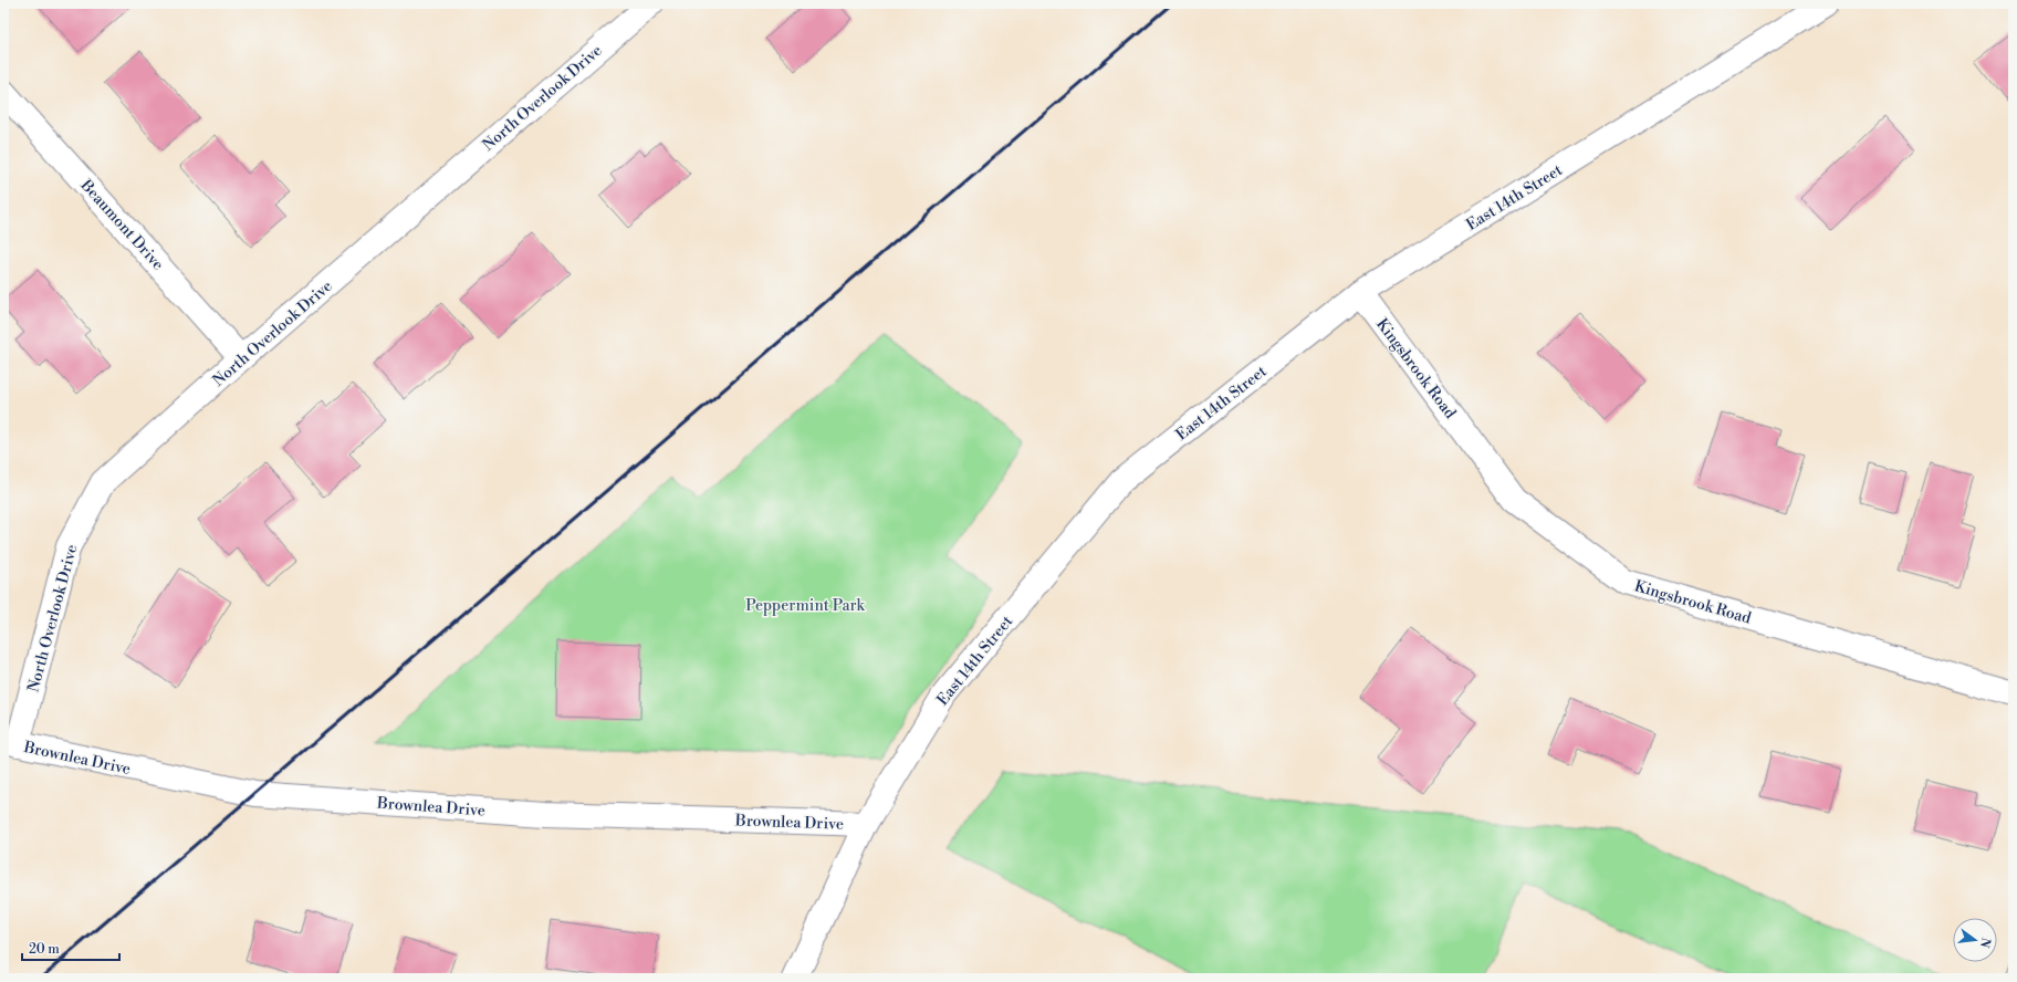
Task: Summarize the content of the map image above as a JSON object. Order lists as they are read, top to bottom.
{
  "streets": {
    "street": [
      "North Overlook Drive",
      "East 14th Street",
      "Beaumont Drive",
      "Kingsbrook Road",
      "Brownlea Drive"
    ]
  },
  "crossings": [
    ["North Overlook Drive", "Beaumont Drive"],
    ["North Overlook Drive", "Brownlea Drive"],
    ["East 14th Street", "Kingsbrook Road"],
    ["East 14th Street", "Brownlea Drive"]
  ],
  "parks": ["Peppermint Park"],
  "scale_bar": "20 m",
  "north": "right"
}
